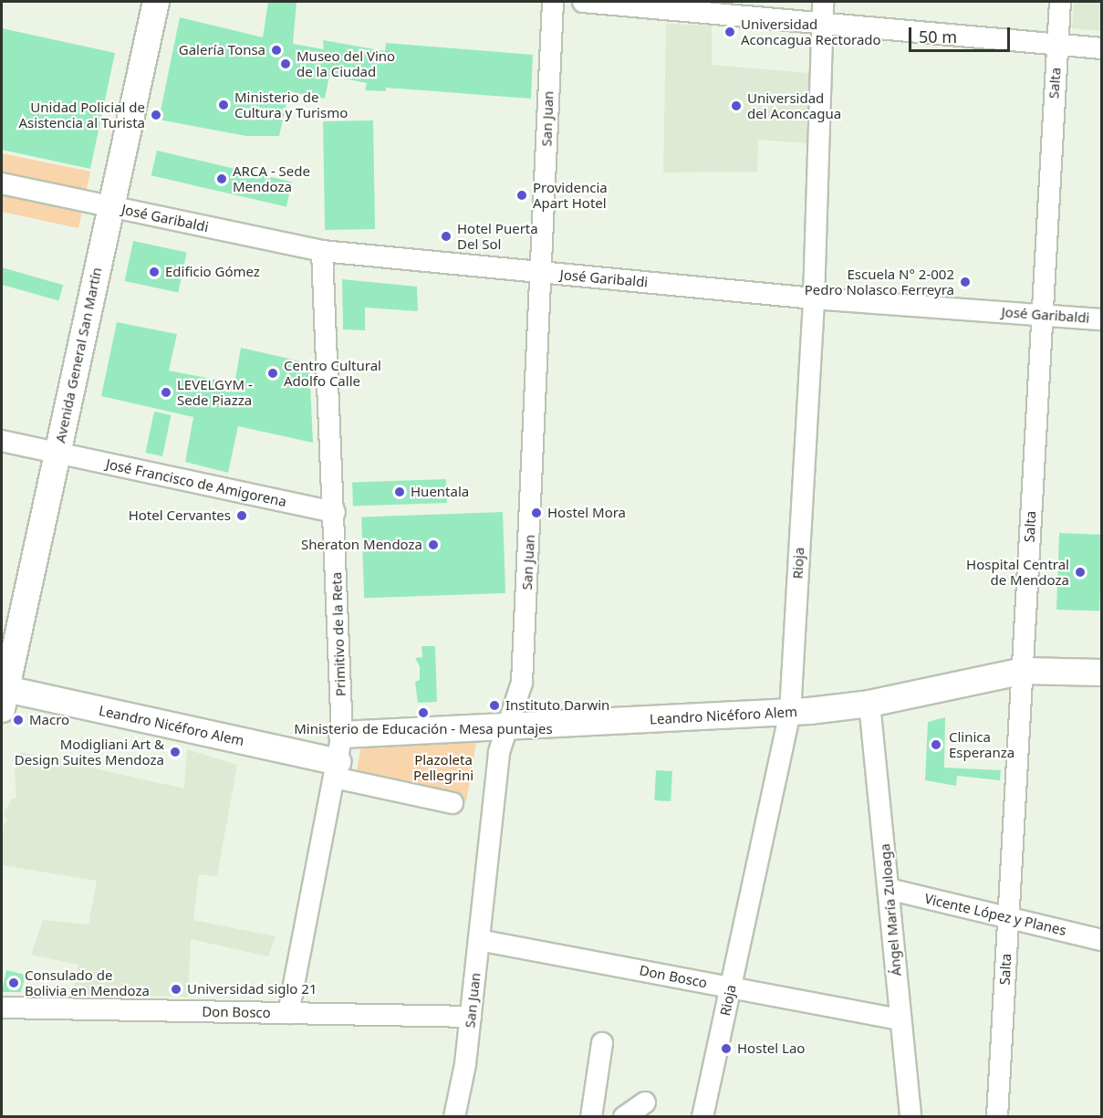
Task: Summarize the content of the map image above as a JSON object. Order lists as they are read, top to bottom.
{
  "streets": {
    "main road": ["Avenida General San Martín", "Leandro Nicéforo Alem"],
    "street": [
      "Salta",
      "San Juan",
      "José Garibaldi",
      "José Francisco de Amigorena",
      "Rioja",
      "Primitivo de la Reta",
      "Ángel María Zuloaga",
      "Vicente López y Planes",
      "Don Bosco"
    ]
  },
  "crossings": [
    ["Salta", "José Garibaldi"],
    ["Salta", "Leandro Nicéforo Alem"],
    ["Salta", "Vicente López y Planes"],
    ["San Juan", "José Garibaldi"],
    ["San Juan", "Leandro Nicéforo Alem"],
    ["San Juan", "Don Bosco"],
    ["José Garibaldi", "Avenida General San Martín"],
    ["José Garibaldi", "Rioja"],
    ["José Garibaldi", "Primitivo de la Reta"],
    ["Avenida General San Martín", "José Francisco de Amigorena"],
    ["Avenida General San Martín", "Leandro Nicéforo Alem"],
    ["José Francisco de Amigorena", "Primitivo de la Reta"],
    ["Rioja", "Leandro Nicéforo Alem"],
    ["Rioja", "Don Bosco"],
    ["Primitivo de la Reta", "Leandro Nicéforo Alem"],
    ["Primitivo de la Reta", "Don Bosco"],
    ["Leandro Nicéforo Alem", "Ángel María Zuloaga"],
    ["Ángel María Zuloaga", "Vicente López y Planes"],
    ["Ángel María Zuloaga", "Don Bosco"]
  ],
  "parks": ["Plazoleta Pellegrini"],
  "places": [
    "Universidad Aconcagua Rectorado",
    "Galería Tonsa",
    "Museo del Vino de la Ciudad",
    "Ministerio de Cultura y Turismo",
    "Universidad del Aconcagua",
    "Unidad Policial de Asistencia al Turista",
    "ARCA - Sede Mendoza",
    "Providencia Apart Hotel",
    "Hotel Puerta Del Sol",
    "Edificio Gómez",
    "Escuela N° 2-002 Pedro Nolasco Ferreyra",
    "Centro Cultural Adolfo Calle",
    "LEVELGYM - Sede Piazza",
    "Huentala",
    "Hostel Mora",
    "Hotel Cervantes",
    "Sheraton Mendoza",
    "Hospital Central de Mendoza",
    "Instituto Darwin",
    "Ministerio de Educación - Mesa puntajes",
    "Macro",
    "Clinica Esperanza",
    "Modigliani Art & Design Suites Mendoza",
    "Consulado de Bolivia en Mendoza",
    "Universidad siglo 21",
    "Hostel Lao"
  ],
  "scale_bar": "50 m"
}
